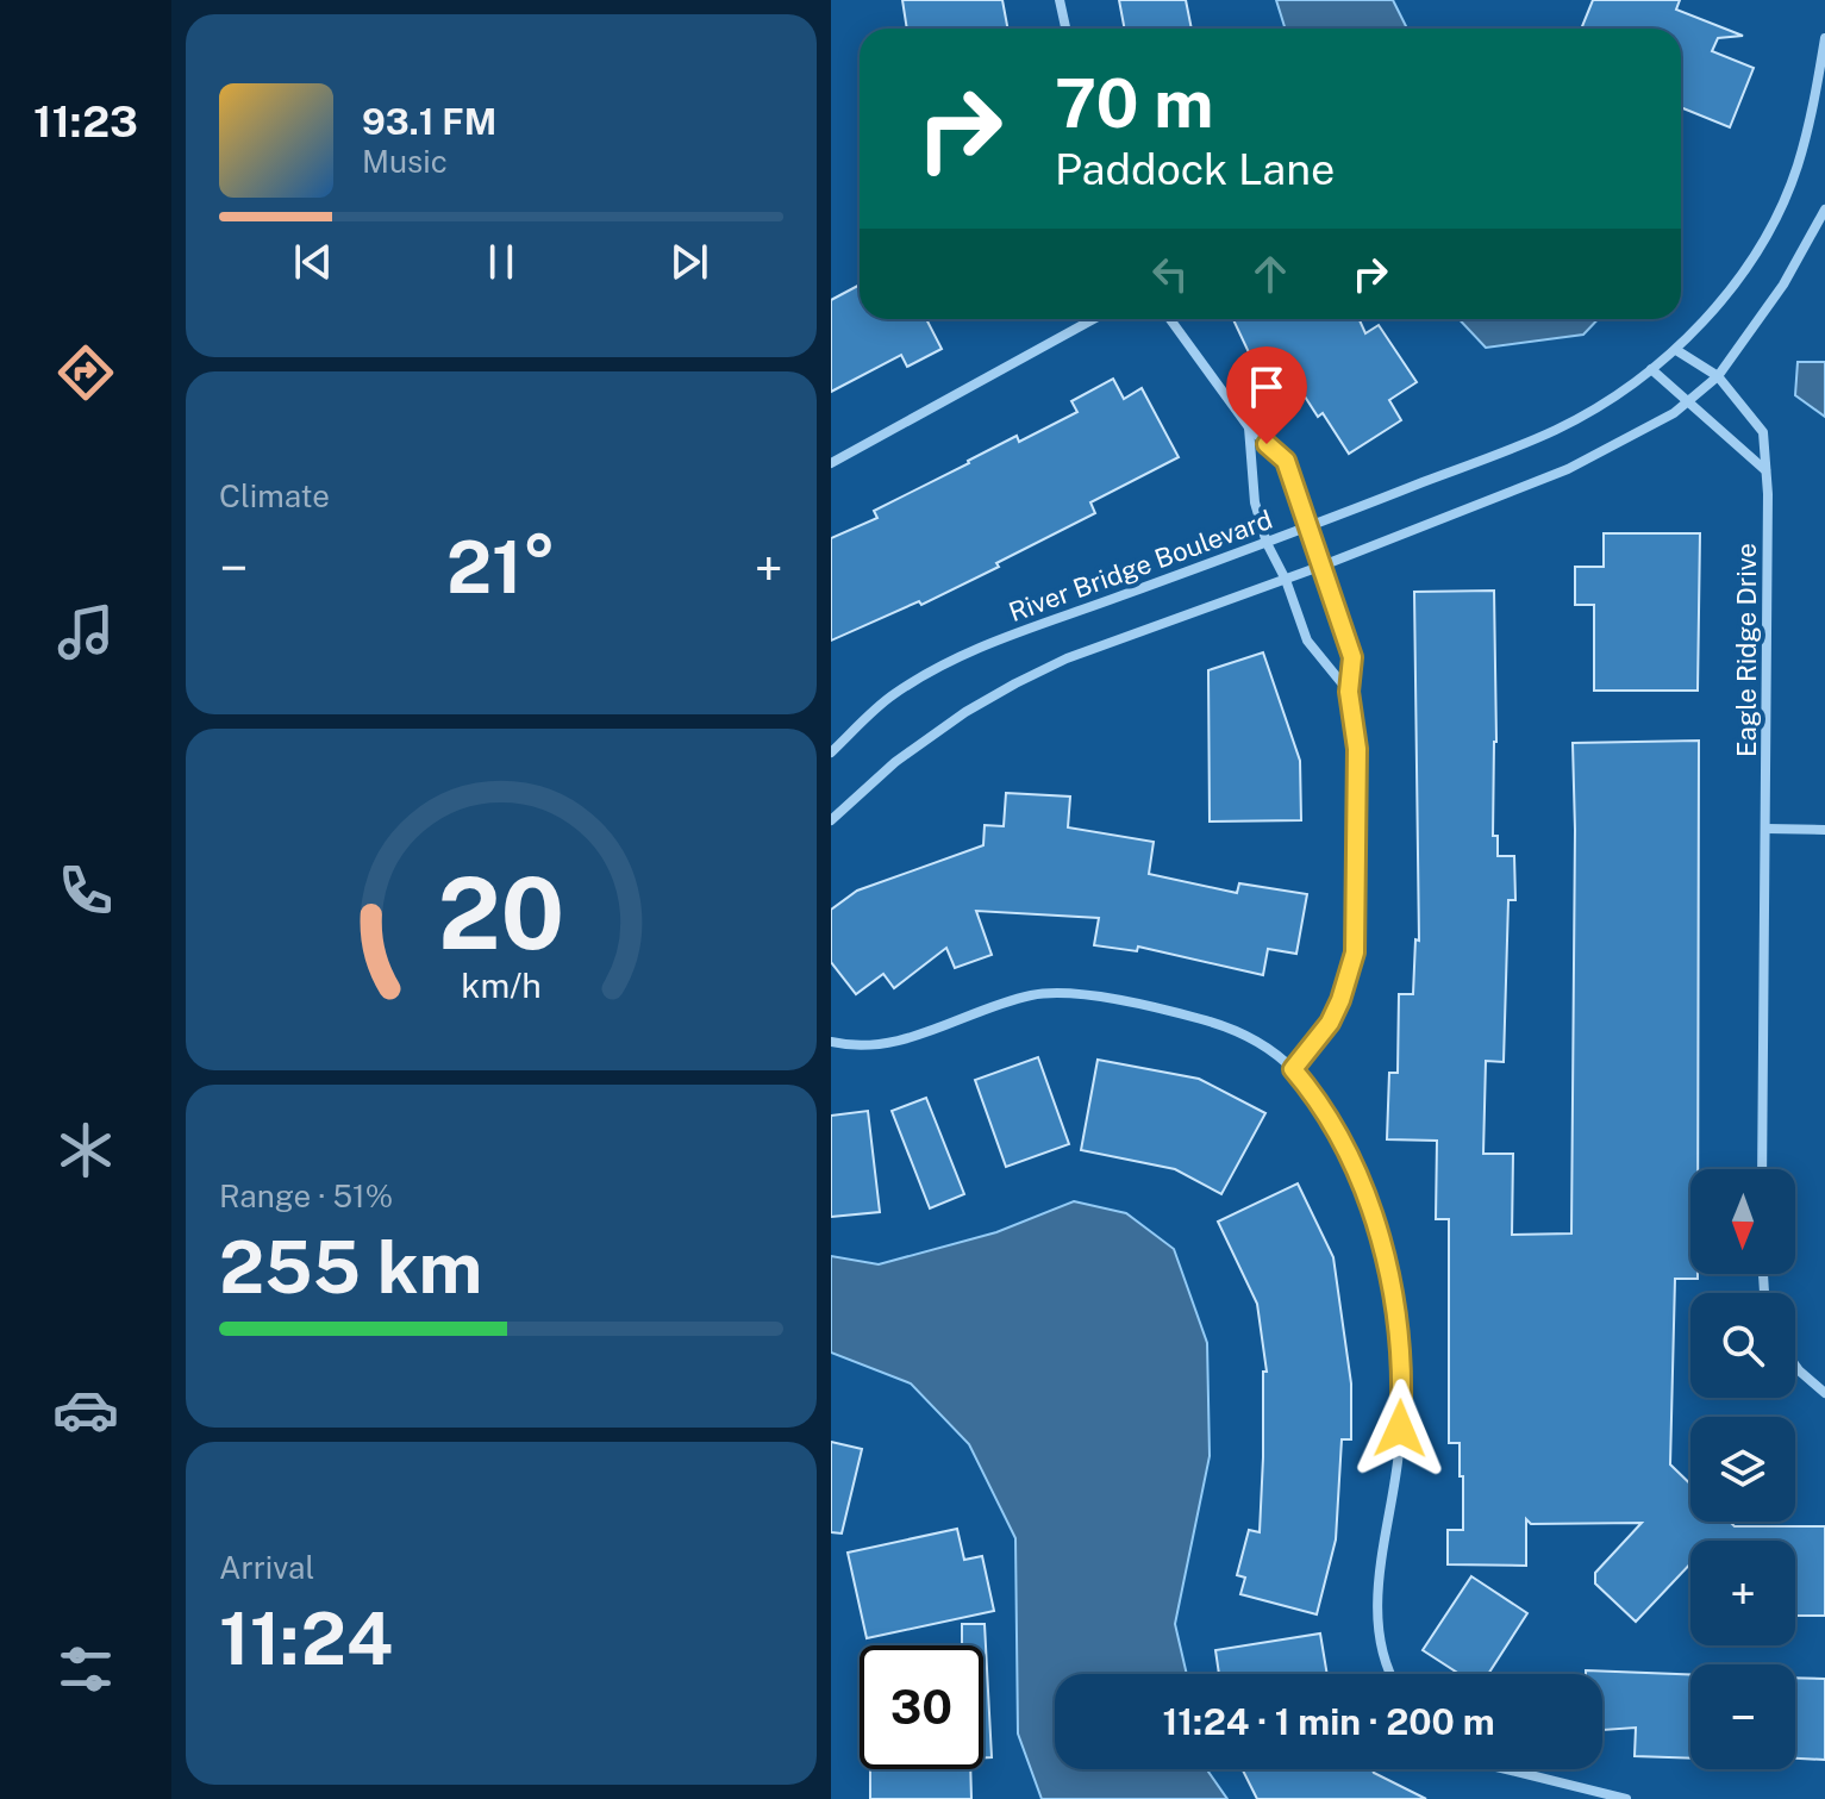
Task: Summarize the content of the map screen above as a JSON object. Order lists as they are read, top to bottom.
{
  "streets": {
    "street": ["River Bridge Boulevard", "Eagle Ridge Drive"]
  },
  "crossings": [
    ["River Bridge Boulevard", "Eagle Ridge Drive"]
  ],
  "north": "bottom",
  "page": {
    "tabs": "11:23",
    "turn": ["70 m", "Paddock Lane"],
    "song": ["93.1 FM", "Music"],
    "tile": [
      "Climate",
      ["Range · 51%", "255 km"],
      ["Arrival", "11:24"]
    ],
    "heat": ["−", "21°", "+"],
    "map_buttons": ["+", "−"],
    "limit": "30",
    "trip": "11:24 · 1 min · 200 m",
    "gauge": ["20", "km/h"]
  }
}
